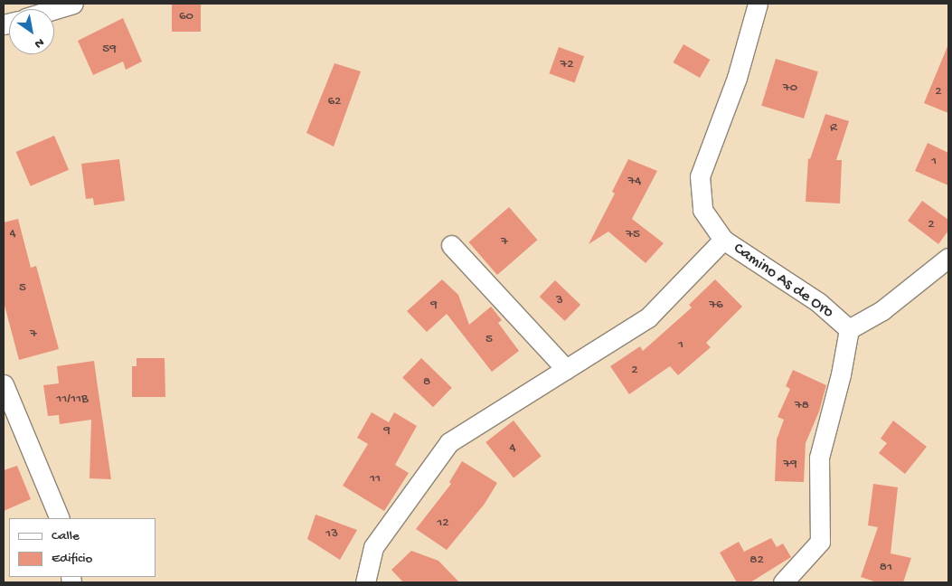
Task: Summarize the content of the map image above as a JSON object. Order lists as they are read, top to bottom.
{
  "streets": {
    "street": ["Camino As de Oro"]
  },
  "house_numbers": [
    "60",
    "59",
    "72",
    "70",
    "2",
    "62",
    "R",
    "1",
    "74",
    "2",
    "4",
    "75",
    "7",
    "5",
    "3",
    "9",
    "76",
    "7",
    "5",
    "1",
    "2",
    "8",
    "11/11B",
    "78",
    "9",
    "4",
    "79",
    "11",
    "12",
    "13",
    "82",
    "81"
  ],
  "legend": ["Calle", "Edificio"],
  "north": "bottom right"
}
